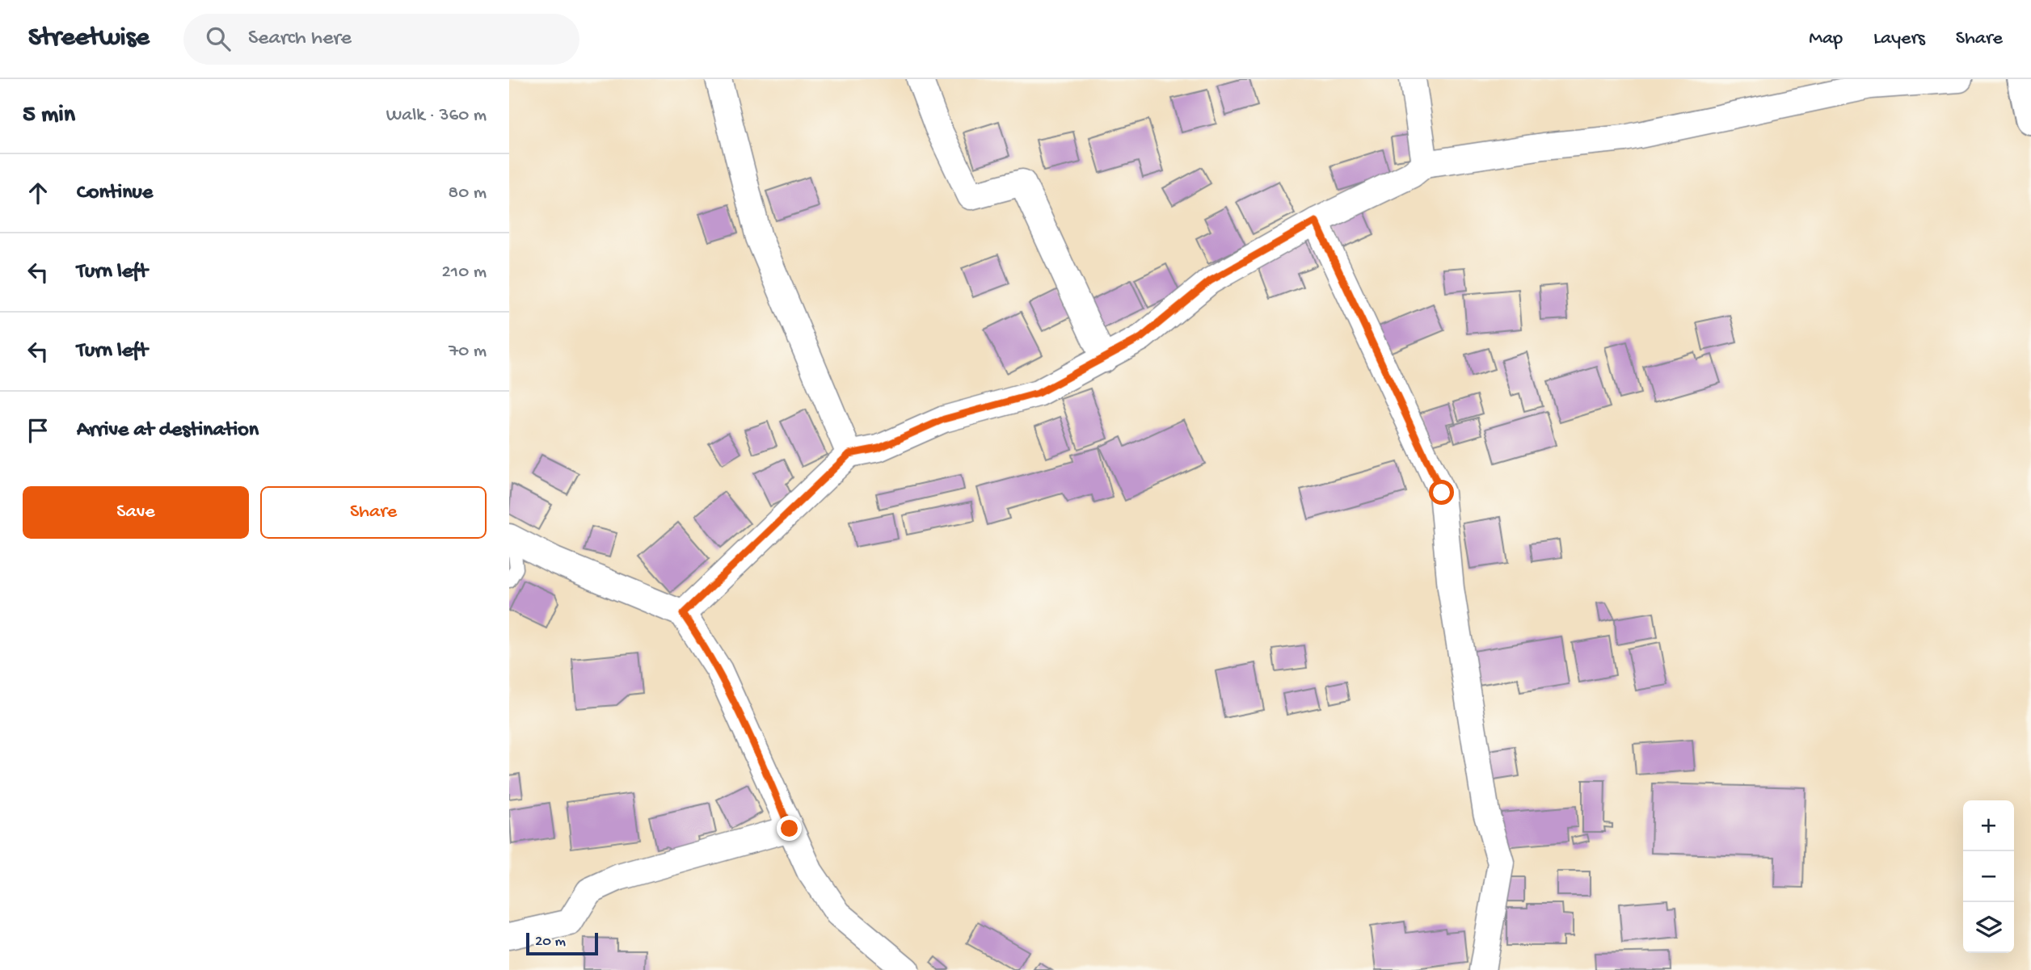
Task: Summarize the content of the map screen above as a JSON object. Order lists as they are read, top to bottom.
{
  "scale_bar": "20 m",
  "page": {
    "header": "Streetwise",
    "search": "Search here",
    "nav": ["Map", "Layers", "Share"],
    "heading": ["5 min", "Walk · 360 m"],
    "list": [
      ["Continue", "80 m"],
      ["Turn left", "210 m"],
      ["Turn left", "70 m"],
      "Arrive at destination"
    ],
    "buttons": ["Save", "Share"],
    "map_buttons": ["+", "−"],
    "scale": "20 m"
  }
}
